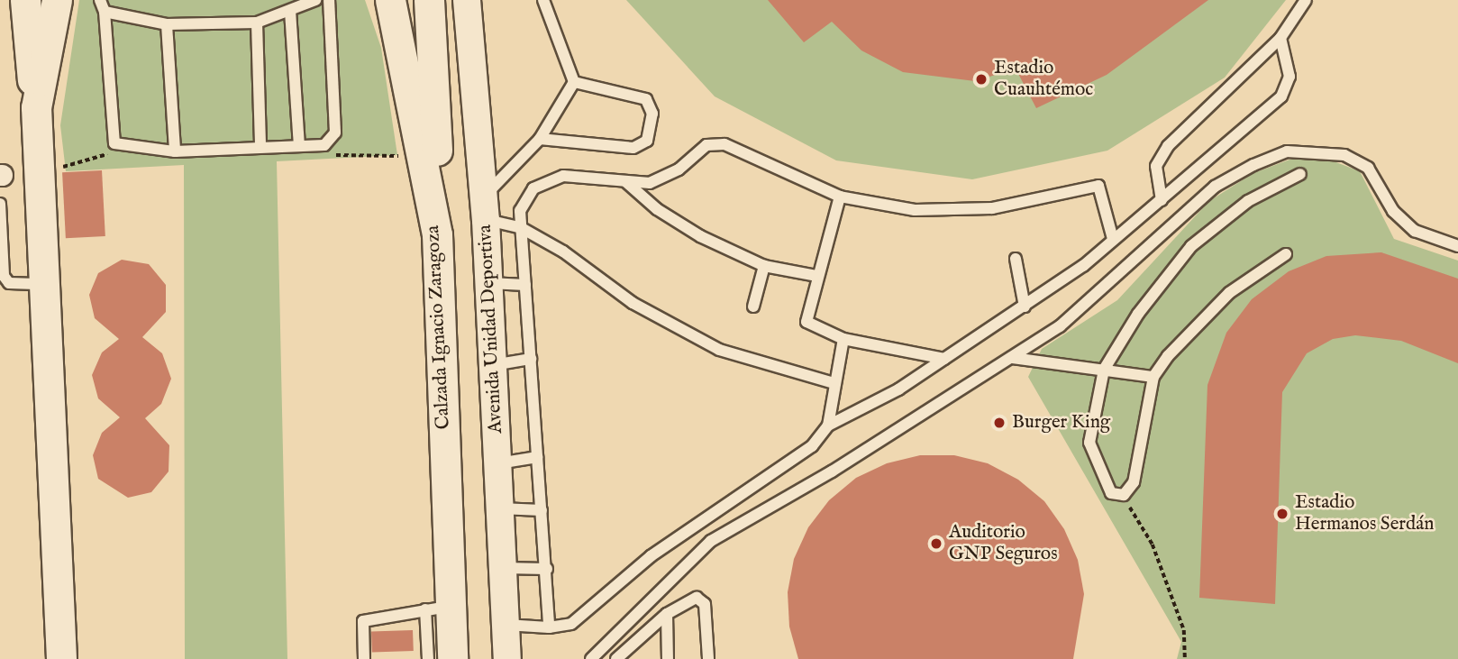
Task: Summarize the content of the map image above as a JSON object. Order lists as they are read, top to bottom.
{
  "streets": {
    "main road": ["Calzada Ignacio Zaragoza"],
    "street": ["Avenida Unidad Deportiva"]
  },
  "places": [
    "Estadio Cuauhtémoc",
    "Burger King",
    "Estadio Hermanos Serdán",
    "Auditorio GNP Seguros"
  ]
}
